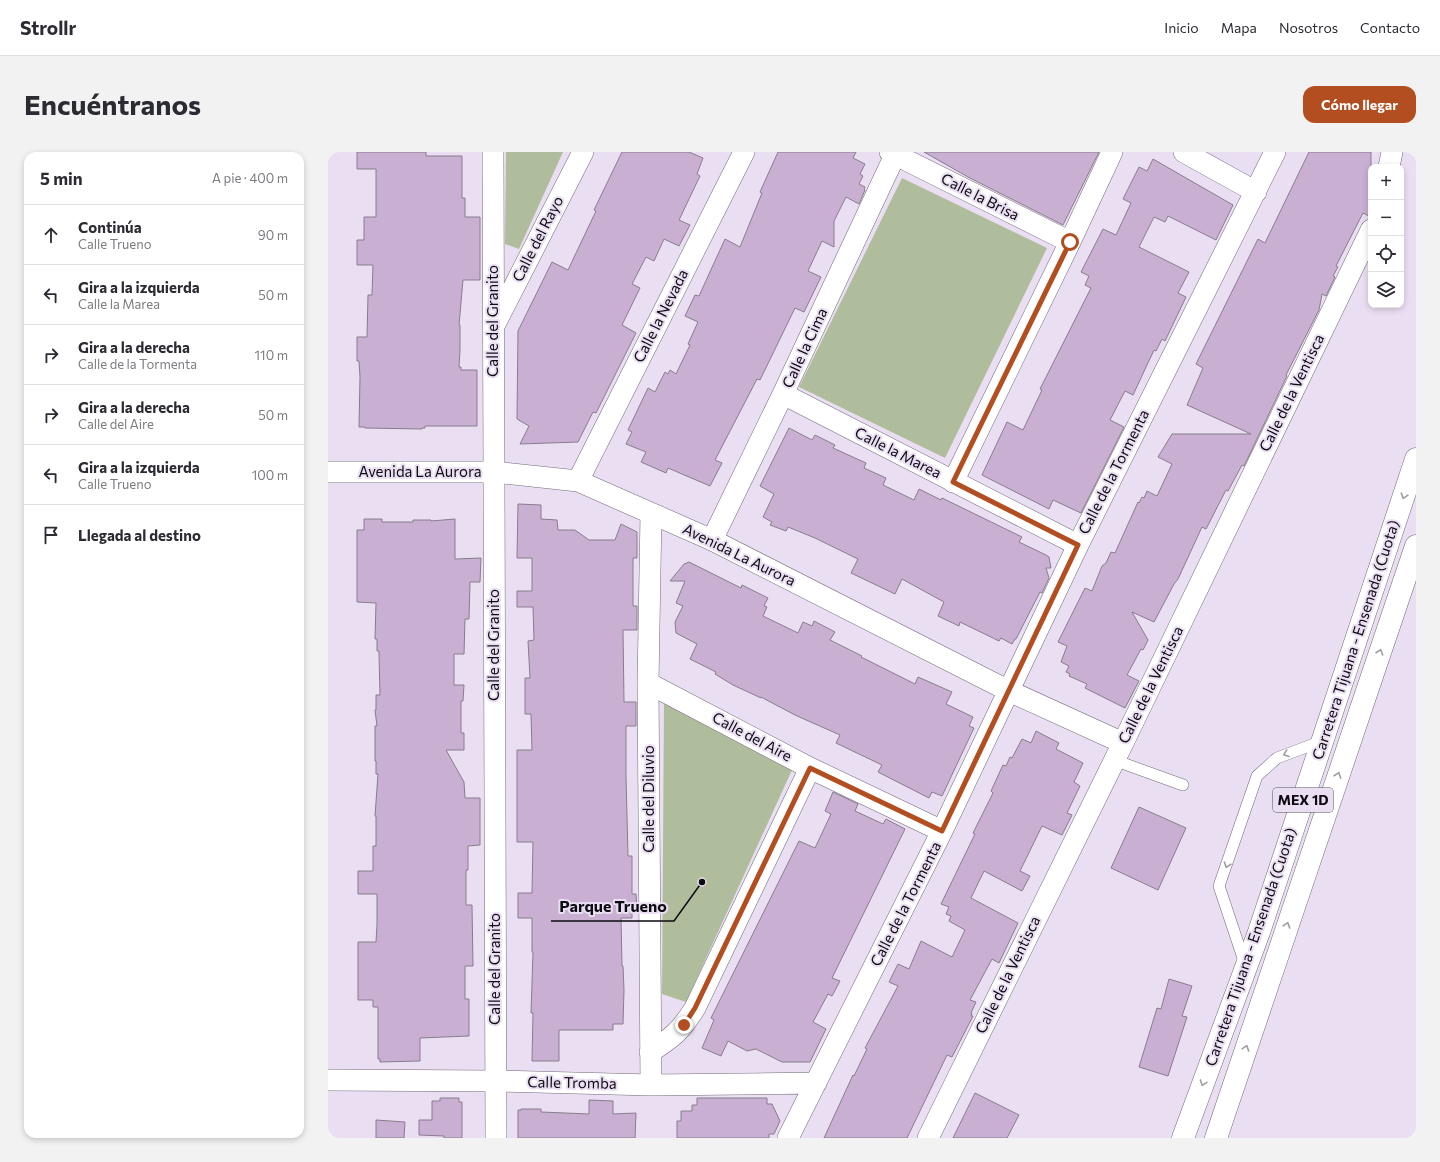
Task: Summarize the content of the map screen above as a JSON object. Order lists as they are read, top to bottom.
{
  "streets": {
    "highway": ["Carretera Tijuana - Ensenada (Cuota)", "MEX 1D"],
    "street": [
      "Calle la Brisa",
      "Calle del Rayo",
      "Calle la Nevada",
      "Calle del Granito",
      "Calle la Cima",
      "Calle de la Ventisca",
      "Calle la Marea",
      "Avenida La Aurora",
      "Calle de la Tormenta",
      "Calle del Aire",
      "Calle del Diluvio",
      "Calle Tromba"
    ]
  },
  "crossings": [
    ["Calle la Brisa", "Calle la Cima"],
    ["Calle del Rayo", "Calle del Granito"],
    ["Calle la Nevada", "Avenida La Aurora"],
    ["Calle del Granito", "Avenida La Aurora"],
    ["Calle del Granito", "Calle Tromba"],
    ["Calle la Cima", "Calle la Marea"],
    ["Calle la Cima", "Avenida La Aurora"],
    ["Calle de la Ventisca", "Avenida La Aurora"],
    ["Calle la Marea", "Calle de la Tormenta"],
    ["Avenida La Aurora", "Calle de la Tormenta"],
    ["Avenida La Aurora", "Calle del Diluvio"],
    ["Calle de la Tormenta", "Calle del Aire"],
    ["Calle de la Tormenta", "Calle Tromba"],
    ["Calle del Aire", "Calle del Diluvio"],
    ["Calle del Diluvio", "Calle Tromba"]
  ],
  "places": ["Parque Trueno"],
  "page": {
    "header": "Strollr",
    "nav": [
      "Inicio",
      "Mapa",
      "Nosotros",
      "Contacto"
    ],
    "buttons": "Cómo llegar",
    "title": "Encuéntranos",
    "heading": ["5 min", "A pie · 400 m"],
    "map_buttons": ["+", "−"],
    "list": [
      ["Continúa", "Calle Trueno", "90 m"],
      ["Gira a la izquierda", "Calle la Marea", "50 m"],
      ["Gira a la derecha", "Calle de la Tormenta", "110 m"],
      ["Gira a la derecha", "Calle del Aire", "50 m"],
      ["Gira a la izquierda", "Calle Trueno", "100 m"],
      "Llegada al destino"
    ]
  }
}
